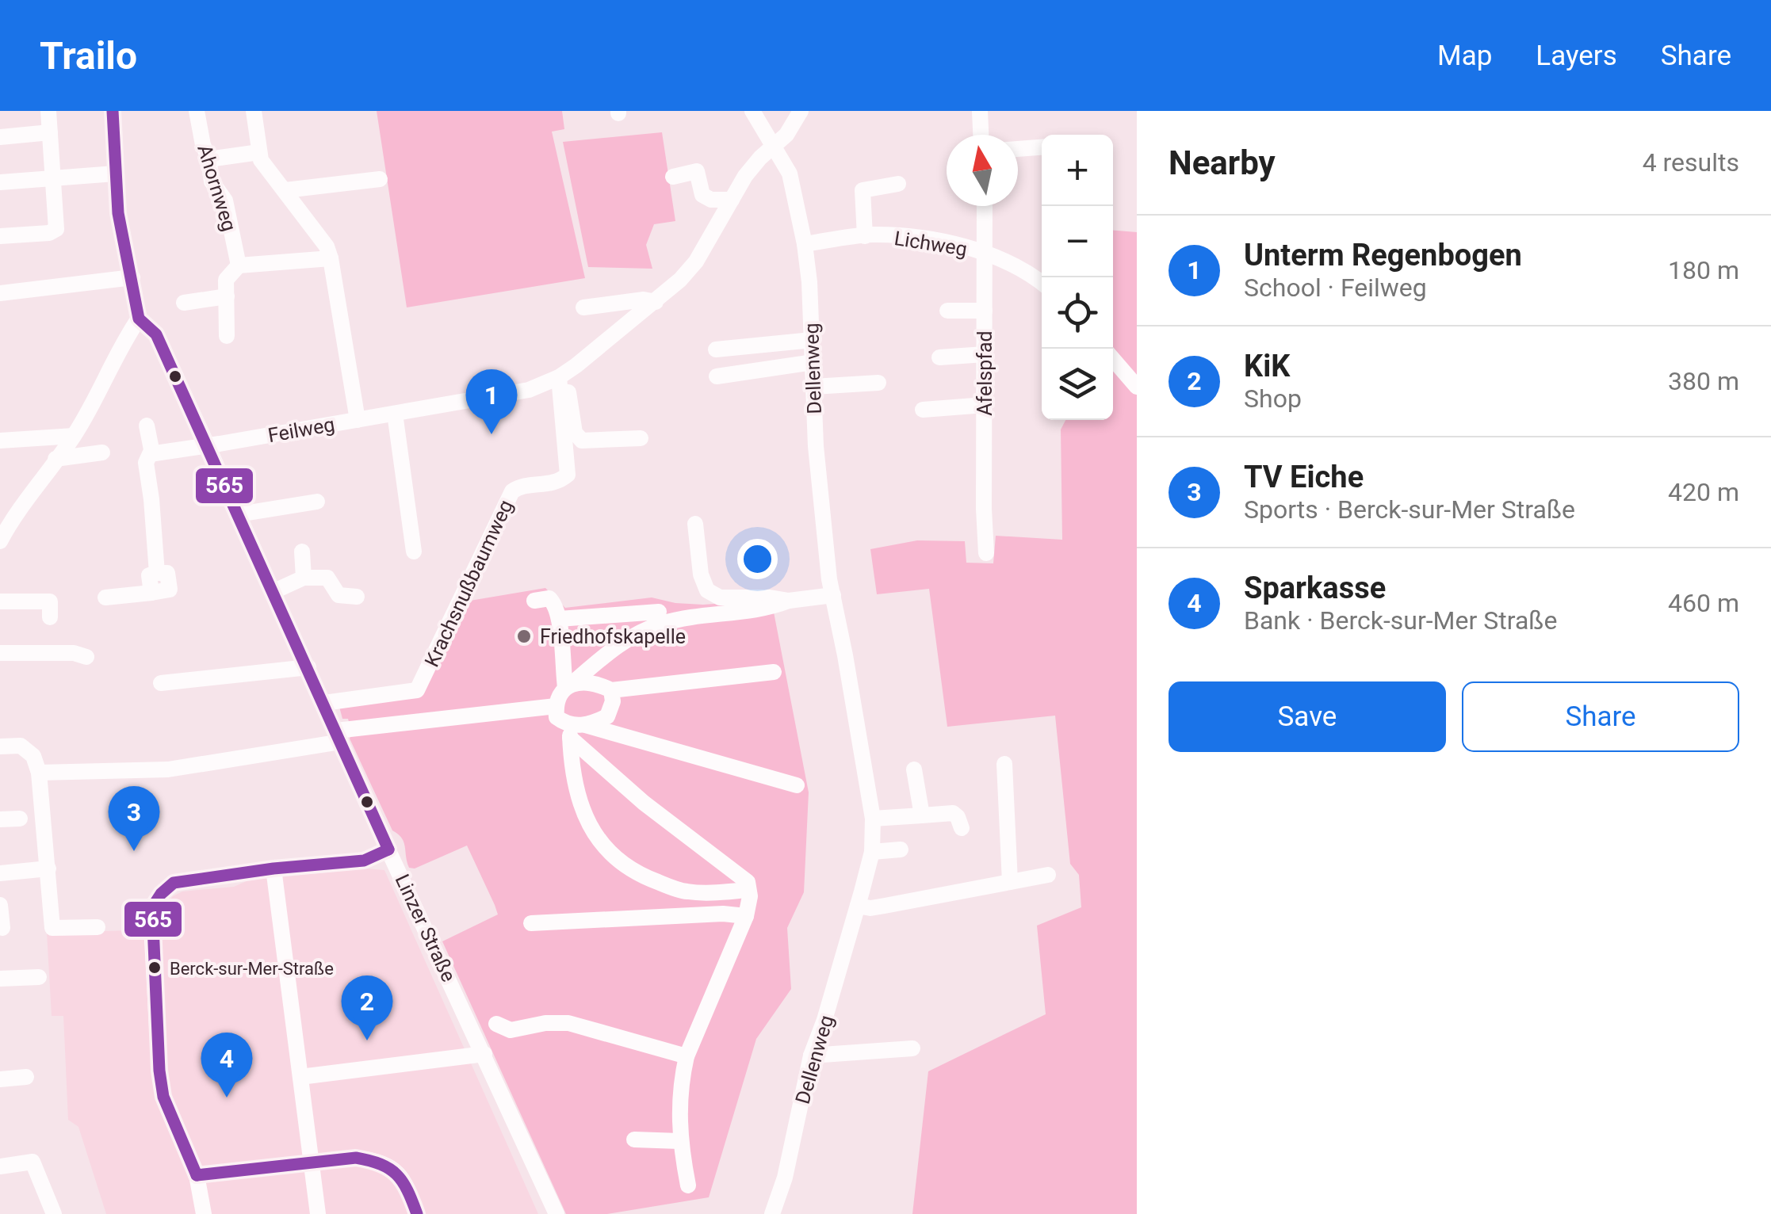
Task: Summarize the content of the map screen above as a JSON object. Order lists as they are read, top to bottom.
{
  "streets": {
    "street": [
      "Ahornweg",
      "Lichweg",
      "Dellenweg",
      "Afelspfad",
      "Feilweg",
      "Krachsnußbaumweg",
      "Linzer Straße"
    ]
  },
  "crossings": [
    ["Lichweg", "Dellenweg"],
    ["Lichweg", "Afelspfad"],
    ["Feilweg", "Krachsnußbaumweg"],
    ["Feilweg", "Linzer Straße"],
    ["Krachsnußbaumweg", "Linzer Straße"]
  ],
  "places": ["Friedhofskapelle", "Berck-sur-Mer-Straße"],
  "lines": ["transit line 565"],
  "north": "top",
  "page": {
    "header": "Trailo",
    "nav": ["Map", "Layers", "Share"],
    "heading": ["Nearby", "4 results"],
    "map_buttons": ["+", "−"],
    "list": [
      {
        "mark": "1",
        "name": "Unterm Regenbogen",
        "note": "School · Feilweg",
        "value": "180 m"
      },
      {
        "mark": "2",
        "name": "KiK",
        "note": "Shop",
        "value": "380 m"
      },
      {
        "mark": "3",
        "name": "TV Eiche",
        "note": "Sports · Berck-sur-Mer Straße",
        "value": "420 m"
      },
      {
        "mark": "4",
        "name": "Sparkasse",
        "note": "Bank · Berck-sur-Mer Straße",
        "value": "460 m"
      }
    ],
    "pins": [
      "1",
      "3",
      "2",
      "4"
    ],
    "buttons": ["Save", "Share"]
  }
}
